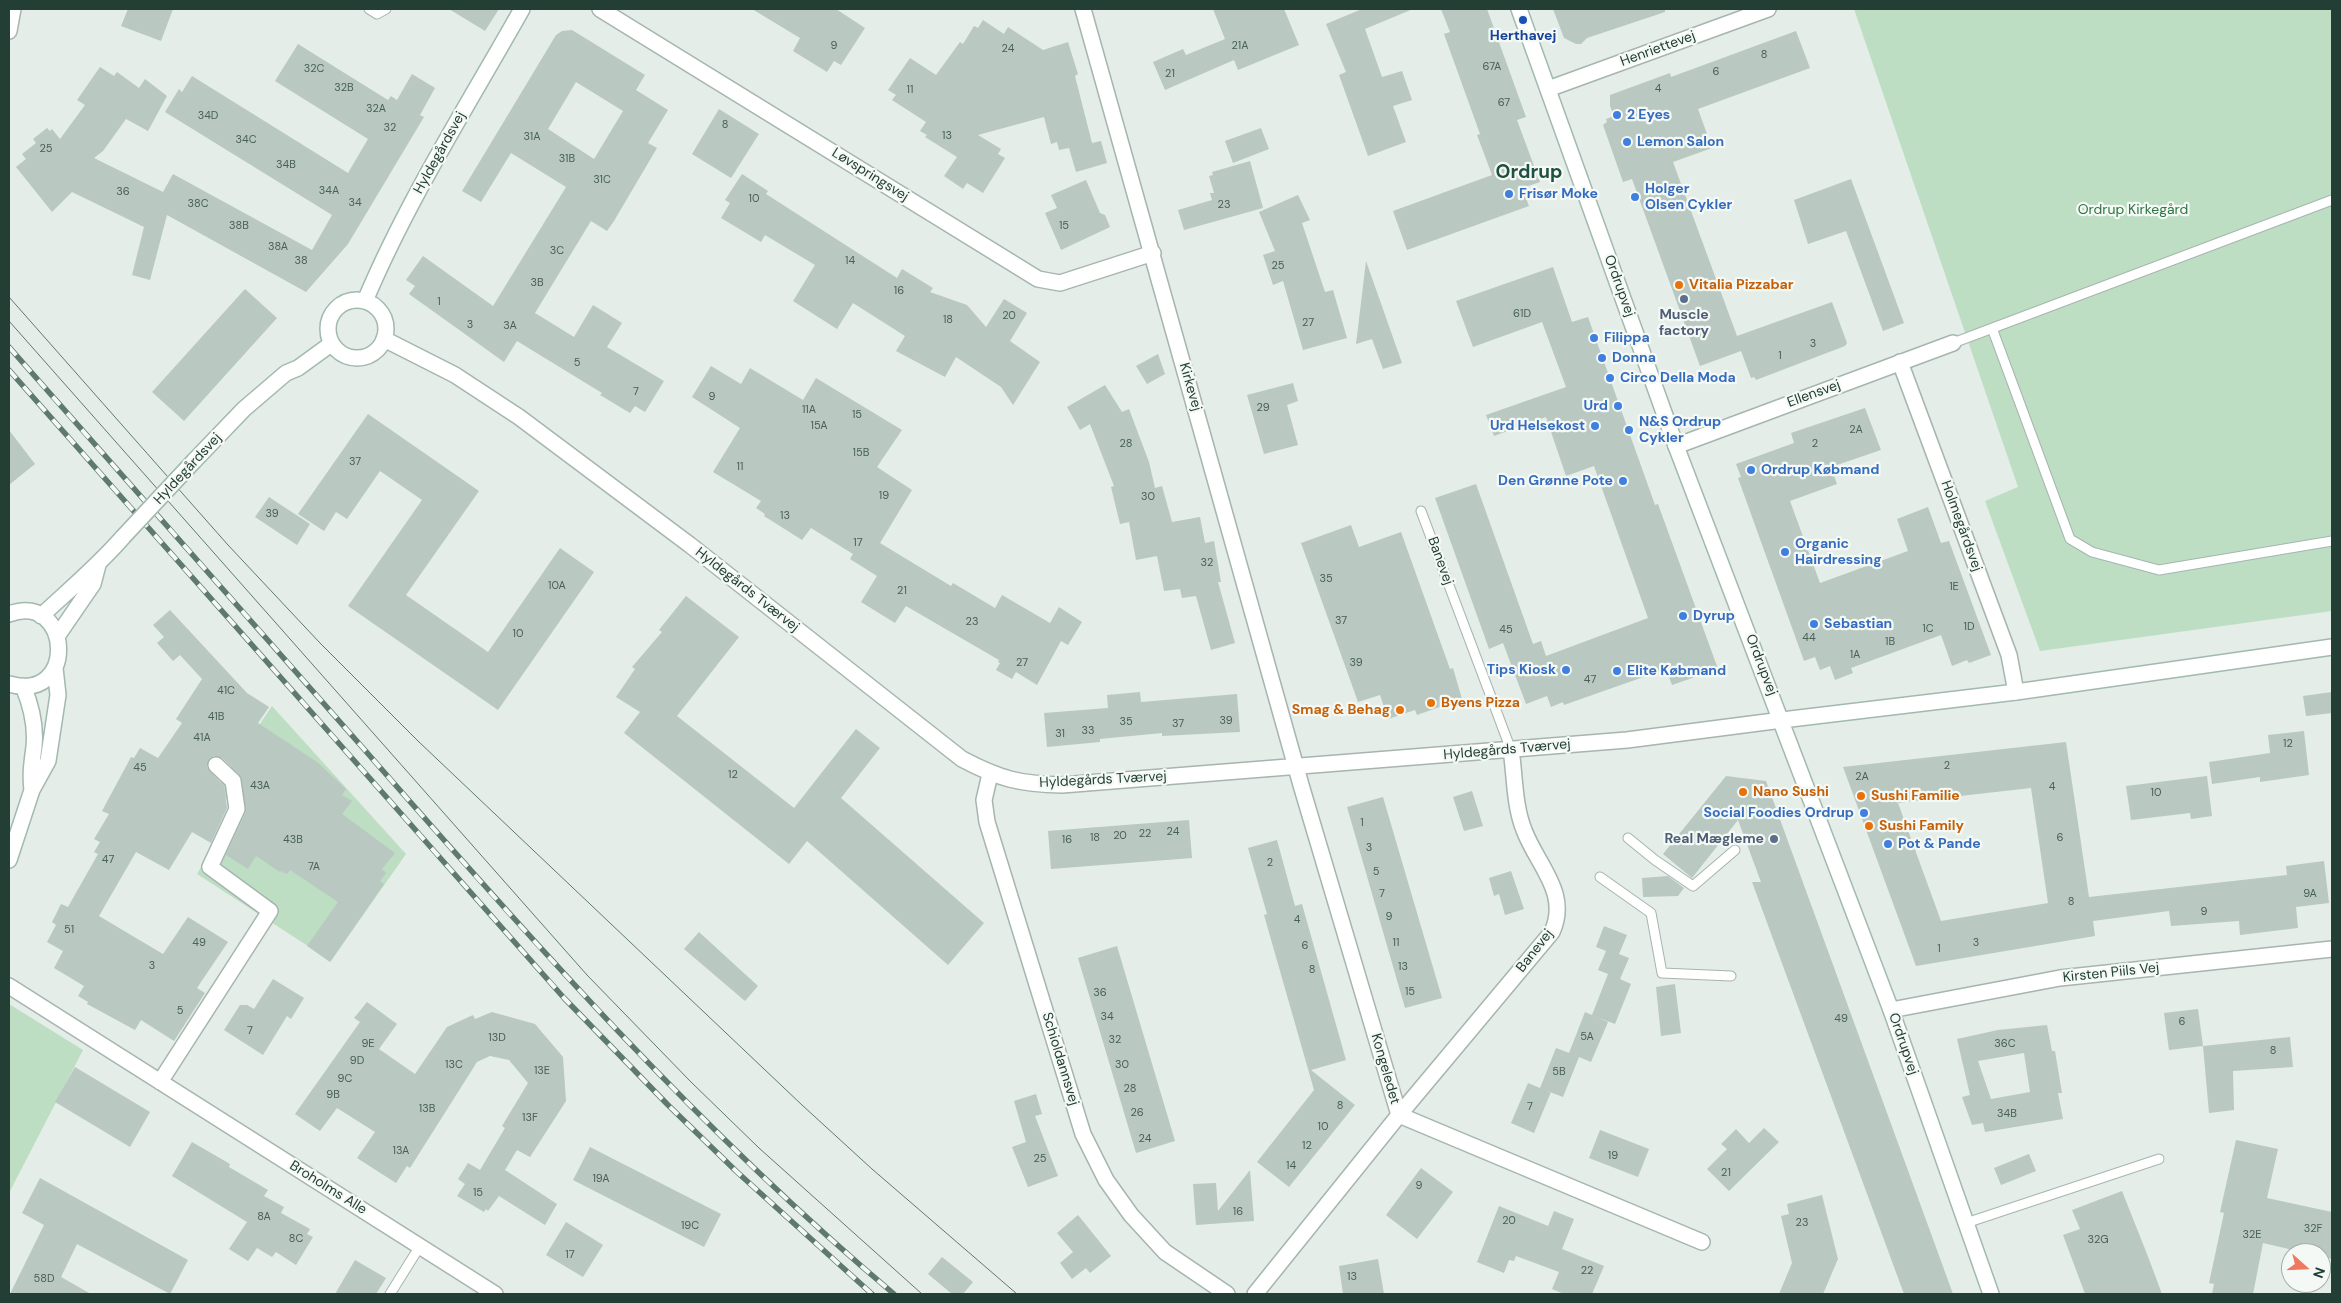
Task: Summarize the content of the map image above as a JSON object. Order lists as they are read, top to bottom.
{
  "streets": {
    "street": [
      "Henriettevej",
      "Hyldegårdsvej",
      "Løvspringsvej",
      "Ordrupvej",
      "Kirkevej",
      "Ellensvej",
      "Holmegårdsvej",
      "Banevej",
      "Hyldegårds Tværvej",
      "Kirsten Piils Vej",
      "Schioldannsvej",
      "Kongeledet",
      "Broholms Alle"
    ]
  },
  "crossings": [
    ["Henriettevej", "Ordrupvej"],
    ["Hyldegårdsvej", "Hyldegårds Tværvej"],
    ["Løvspringsvej", "Kirkevej"],
    ["Ordrupvej", "Ellensvej"],
    ["Ordrupvej", "Hyldegårds Tværvej"],
    ["Ordrupvej", "Kirsten Piils Vej"],
    ["Kirkevej", "Hyldegårds Tværvej"],
    ["Kirkevej", "Kongeledet"],
    ["Ellensvej", "Holmegårdsvej"],
    ["Banevej", "Hyldegårds Tværvej"],
    ["Banevej", "Kongeledet"],
    ["Hyldegårds Tværvej", "Schioldannsvej"],
    ["Hyldegårds Tværvej", "Kongeledet"]
  ],
  "districts": ["Ordrup"],
  "parks": ["Ordrup Kirkegård"],
  "places": [
    "Herthavej",
    "2 Eyes",
    "Lemon Salon",
    "Frisør Moke",
    "Holger Olsen Cykler",
    "Vitalia Pizzabar",
    "Muscle factory",
    "Filippa",
    "Donna",
    "Circo Della Moda",
    "Urd",
    "Urd Helsekost",
    "N&S Ordrup Cykler",
    "Ordrup Købmand",
    "Den Grønne Pote",
    "Organic Hairdressing",
    "Dyrup",
    "Sebastian",
    "Tips Kiosk",
    "Elite Købmand",
    "Byens Pizza",
    "Smag & Behag",
    "Nano Sushi",
    "Sushi Familie",
    "Social Foodies Ordrup",
    "Sushi Family",
    "Real Mægleme",
    "Pot & Pande"
  ],
  "house_numbers": [
    "9",
    "21A",
    "24",
    "8",
    "67A",
    "32C",
    "6",
    "21",
    "32B",
    "4",
    "11",
    "67",
    "32A",
    "34D",
    "8",
    "32",
    "13",
    "31A",
    "34C",
    "25",
    "31B",
    "34B",
    "31C",
    "34A",
    "36",
    "10",
    "34",
    "38C",
    "23",
    "38B",
    "15",
    "38A",
    "3C",
    "38",
    "14",
    "25",
    "3B",
    "16",
    "1",
    "61D",
    "20",
    "18",
    "27",
    "3",
    "3A",
    "3",
    "1",
    "5",
    "7",
    "9",
    "29",
    "11A",
    "15",
    "15A",
    "2A",
    "28",
    "2",
    "15B",
    "37",
    "11",
    "19",
    "30",
    "39",
    "13",
    "17",
    "32",
    "35",
    "10A",
    "1E",
    "21",
    "37",
    "23",
    "1D",
    "1C",
    "45",
    "10",
    "44",
    "1B",
    "1A",
    "27",
    "39",
    "47",
    "41C",
    "41B",
    "39",
    "35",
    "37",
    "33",
    "31",
    "41A",
    "12",
    "2",
    "45",
    "12",
    "2A",
    "43A",
    "4",
    "10",
    "1",
    "24",
    "22",
    "20",
    "18",
    "6",
    "43B",
    "16",
    "3",
    "47",
    "2",
    "7A",
    "5",
    "7",
    "9A",
    "8",
    "9",
    "9",
    "4",
    "51",
    "49",
    "11",
    "3",
    "6",
    "1",
    "3",
    "13",
    "8",
    "15",
    "36",
    "5",
    "34",
    "49",
    "6",
    "7",
    "5A",
    "13D",
    "32",
    "9E",
    "36C",
    "8",
    "9D",
    "13C",
    "30",
    "13E",
    "5B",
    "9C",
    "28",
    "9B",
    "8",
    "7",
    "13B",
    "26",
    "34B",
    "13F",
    "10",
    "24",
    "12",
    "13A",
    "19",
    "25",
    "14",
    "21",
    "19A",
    "9",
    "15",
    "16",
    "8A",
    "20",
    "23",
    "19C",
    "32F",
    "32E",
    "8C",
    "32G",
    "17",
    "22",
    "13",
    "58D"
  ],
  "north": "right"
}
